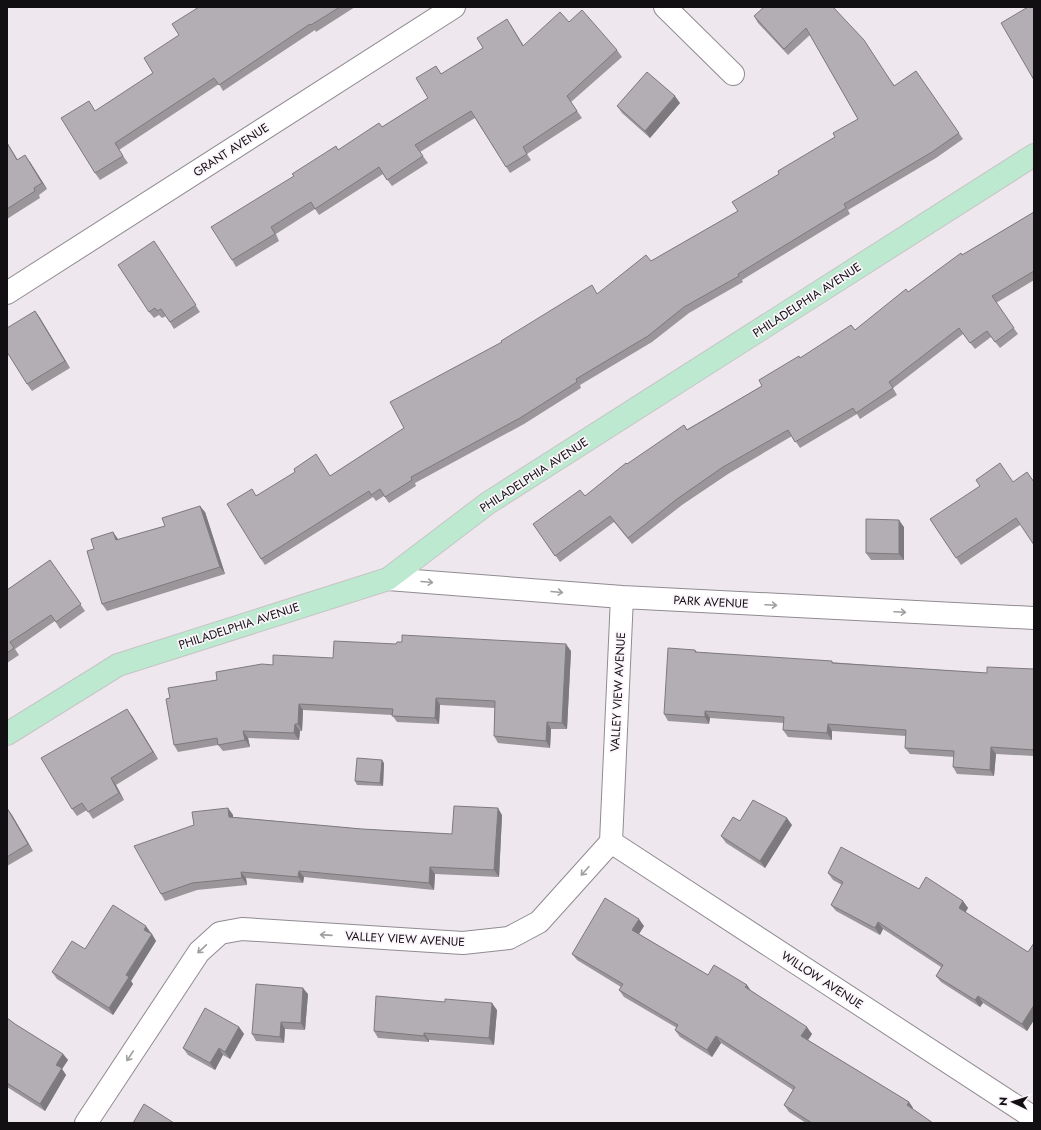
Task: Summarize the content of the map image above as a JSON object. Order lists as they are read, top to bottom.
{
  "streets": {
    "main road": ["PHILADELPHIA AVENUE"],
    "street": [
      "GRANT AVENUE",
      "PARK AVENUE",
      "VALLEY VIEW AVENUE",
      "WILLOW AVENUE"
    ]
  },
  "crossings": [
    ["PHILADELPHIA AVENUE", "PARK AVENUE"],
    ["PARK AVENUE", "VALLEY VIEW AVENUE"],
    ["VALLEY VIEW AVENUE", "WILLOW AVENUE"]
  ],
  "one_way": ["PARK AVENUE", "VALLEY VIEW AVENUE"],
  "north": "left"
}
